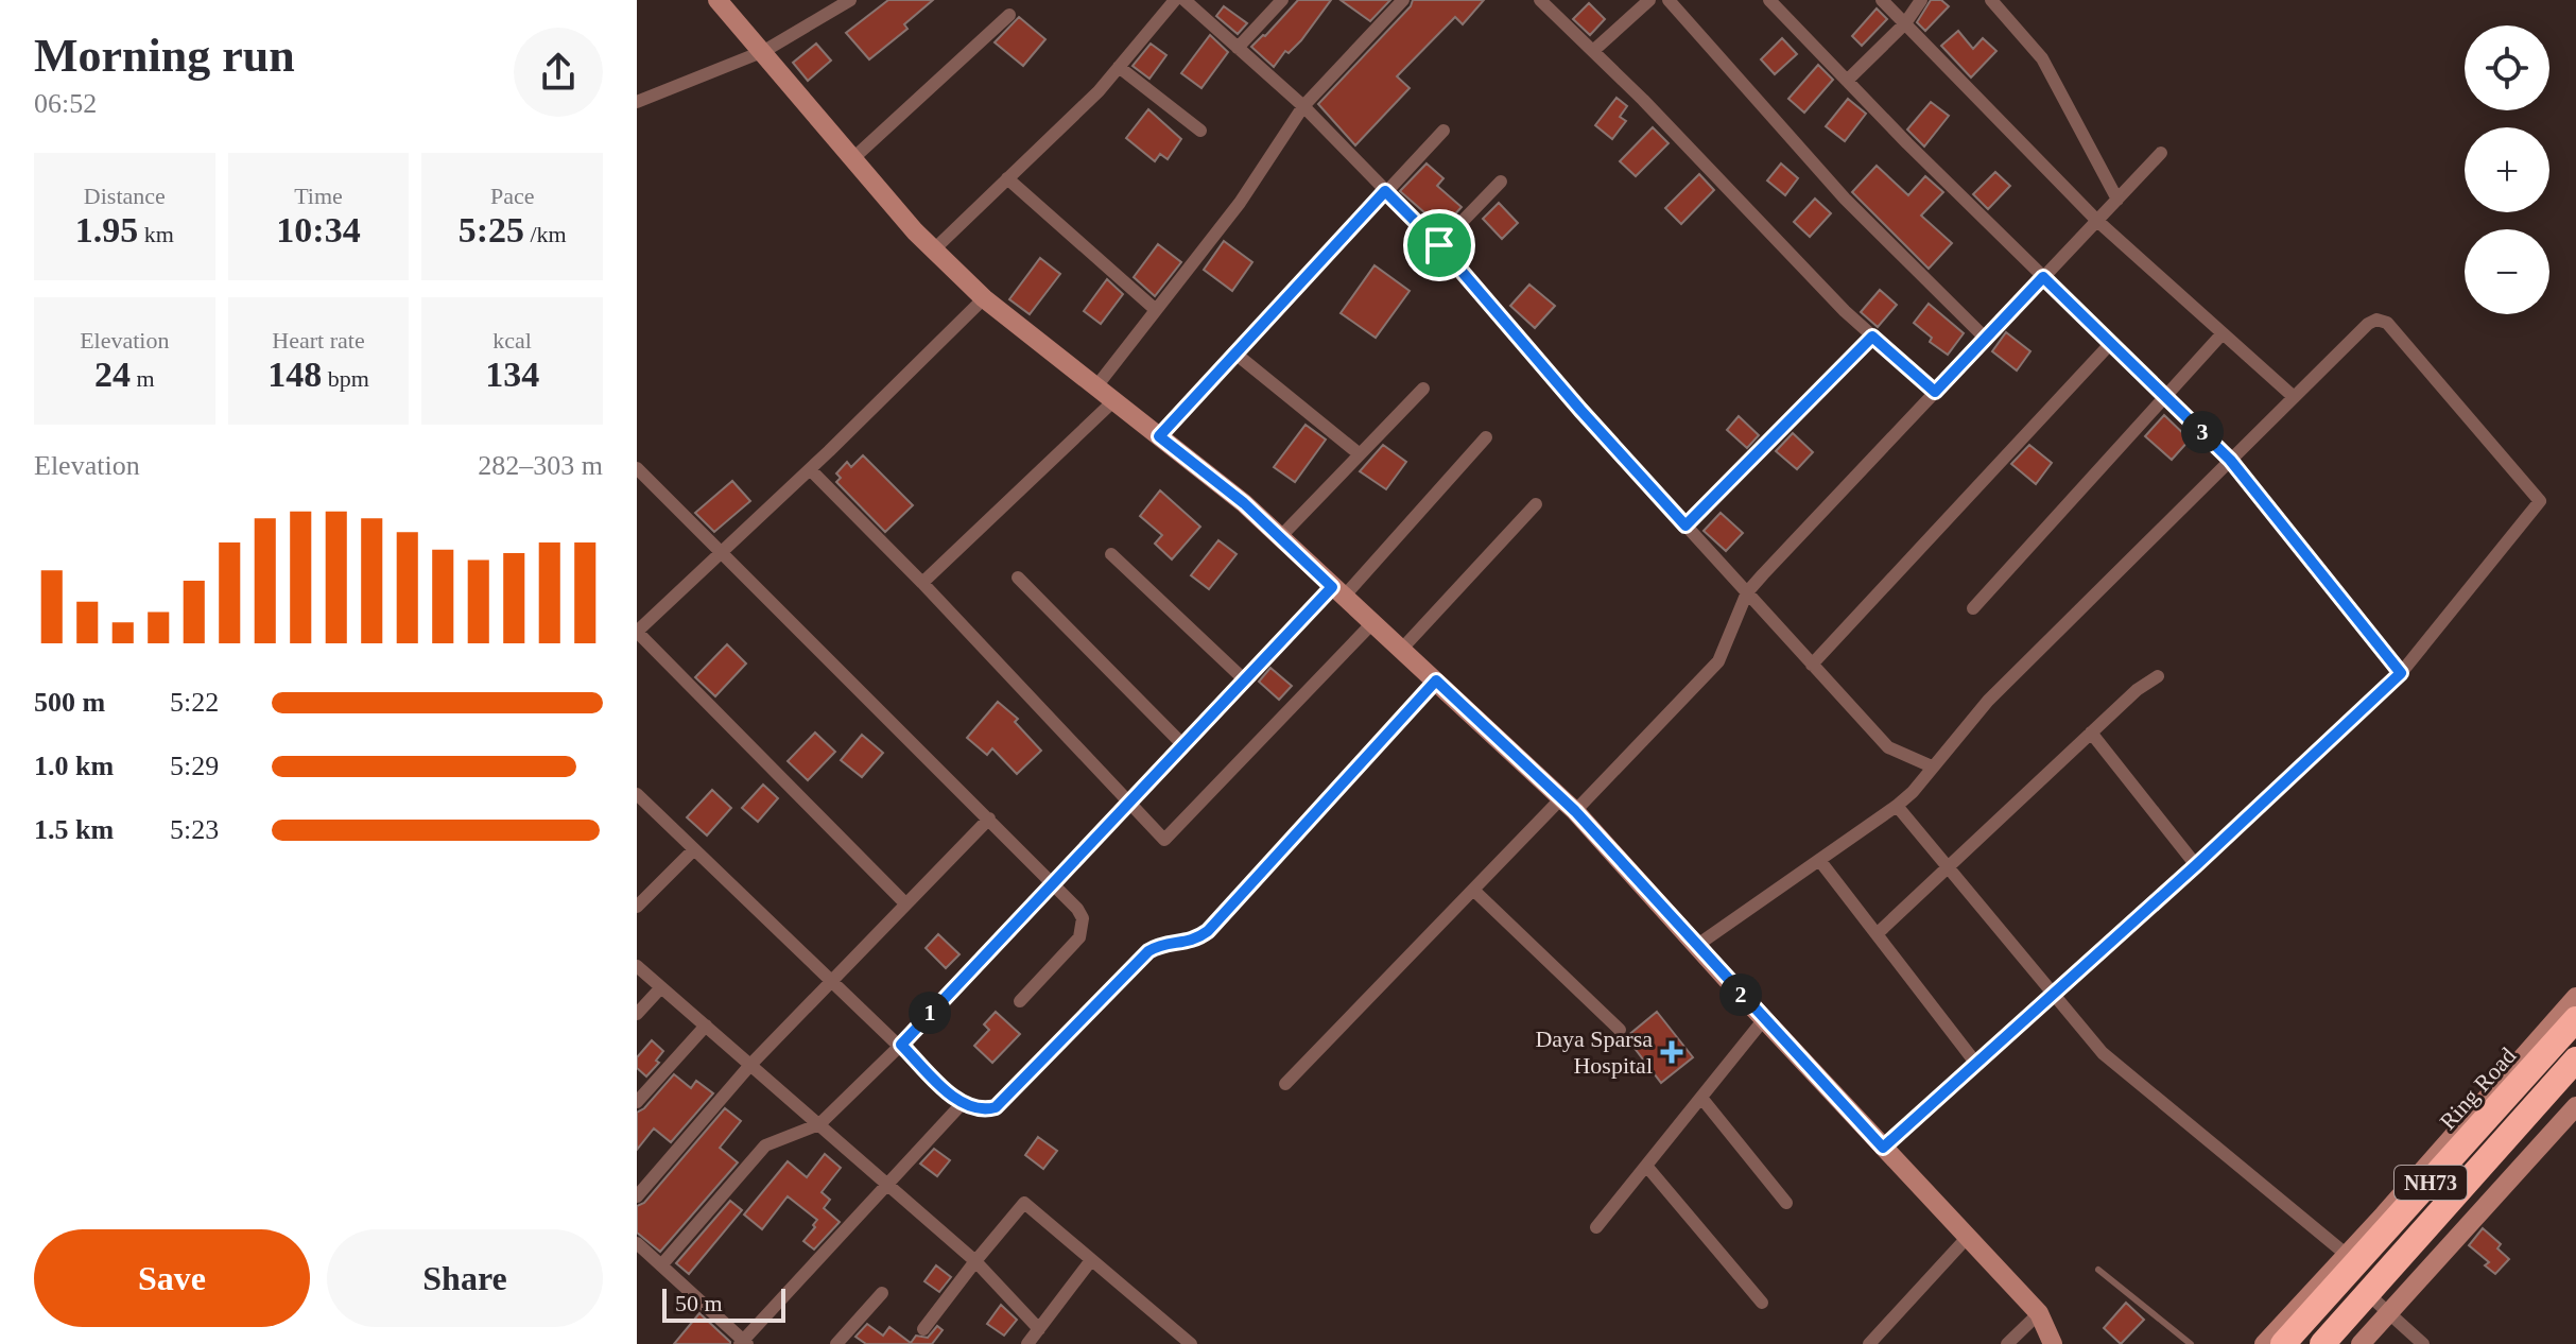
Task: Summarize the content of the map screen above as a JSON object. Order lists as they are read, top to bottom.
{
  "streets": {
    "highway": ["Ring Road", "NH73"]
  },
  "places": {
    "health": ["Daya Sparsa Hospital"]
  },
  "scale_bar": "50 m",
  "page": {
    "heading": ["Morning run", "06:52"],
    "map_buttons": ["+", "−"],
    "stats": [
      ["Distance", "1.95 km"],
      ["Time", "10:34"],
      ["Pace", "5:25 /km"],
      ["Elevation", "24 m"],
      ["Heart rate", "148 bpm"],
      ["kcal", "134"]
    ],
    "pins": ["3", "2", "1"],
    "chart": ["Elevation", "282–303 m"],
    "list": [
      {
        "name": "500 m",
        "note": "5:22"
      },
      {
        "name": "1.0 km",
        "note": "5:29"
      },
      {
        "name": "1.5 km",
        "note": "5:23"
      }
    ],
    "buttons": ["Save", "Share"],
    "scale": "50 m"
  }
}
